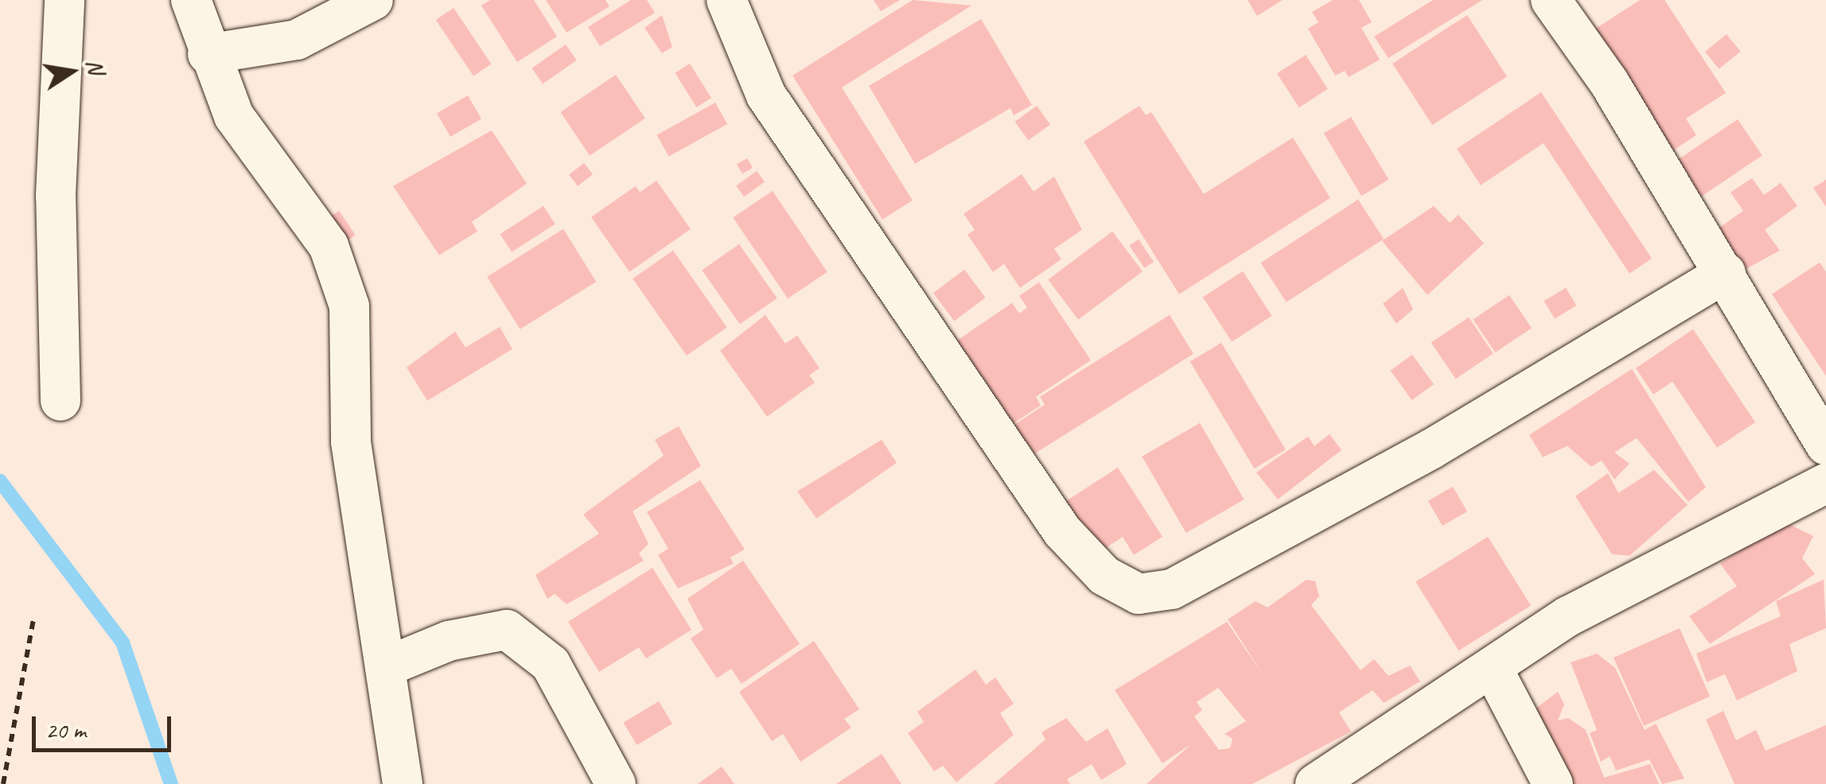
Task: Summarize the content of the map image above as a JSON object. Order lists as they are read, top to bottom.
{
  "scale_bar": "20 m",
  "north": "right"
}
